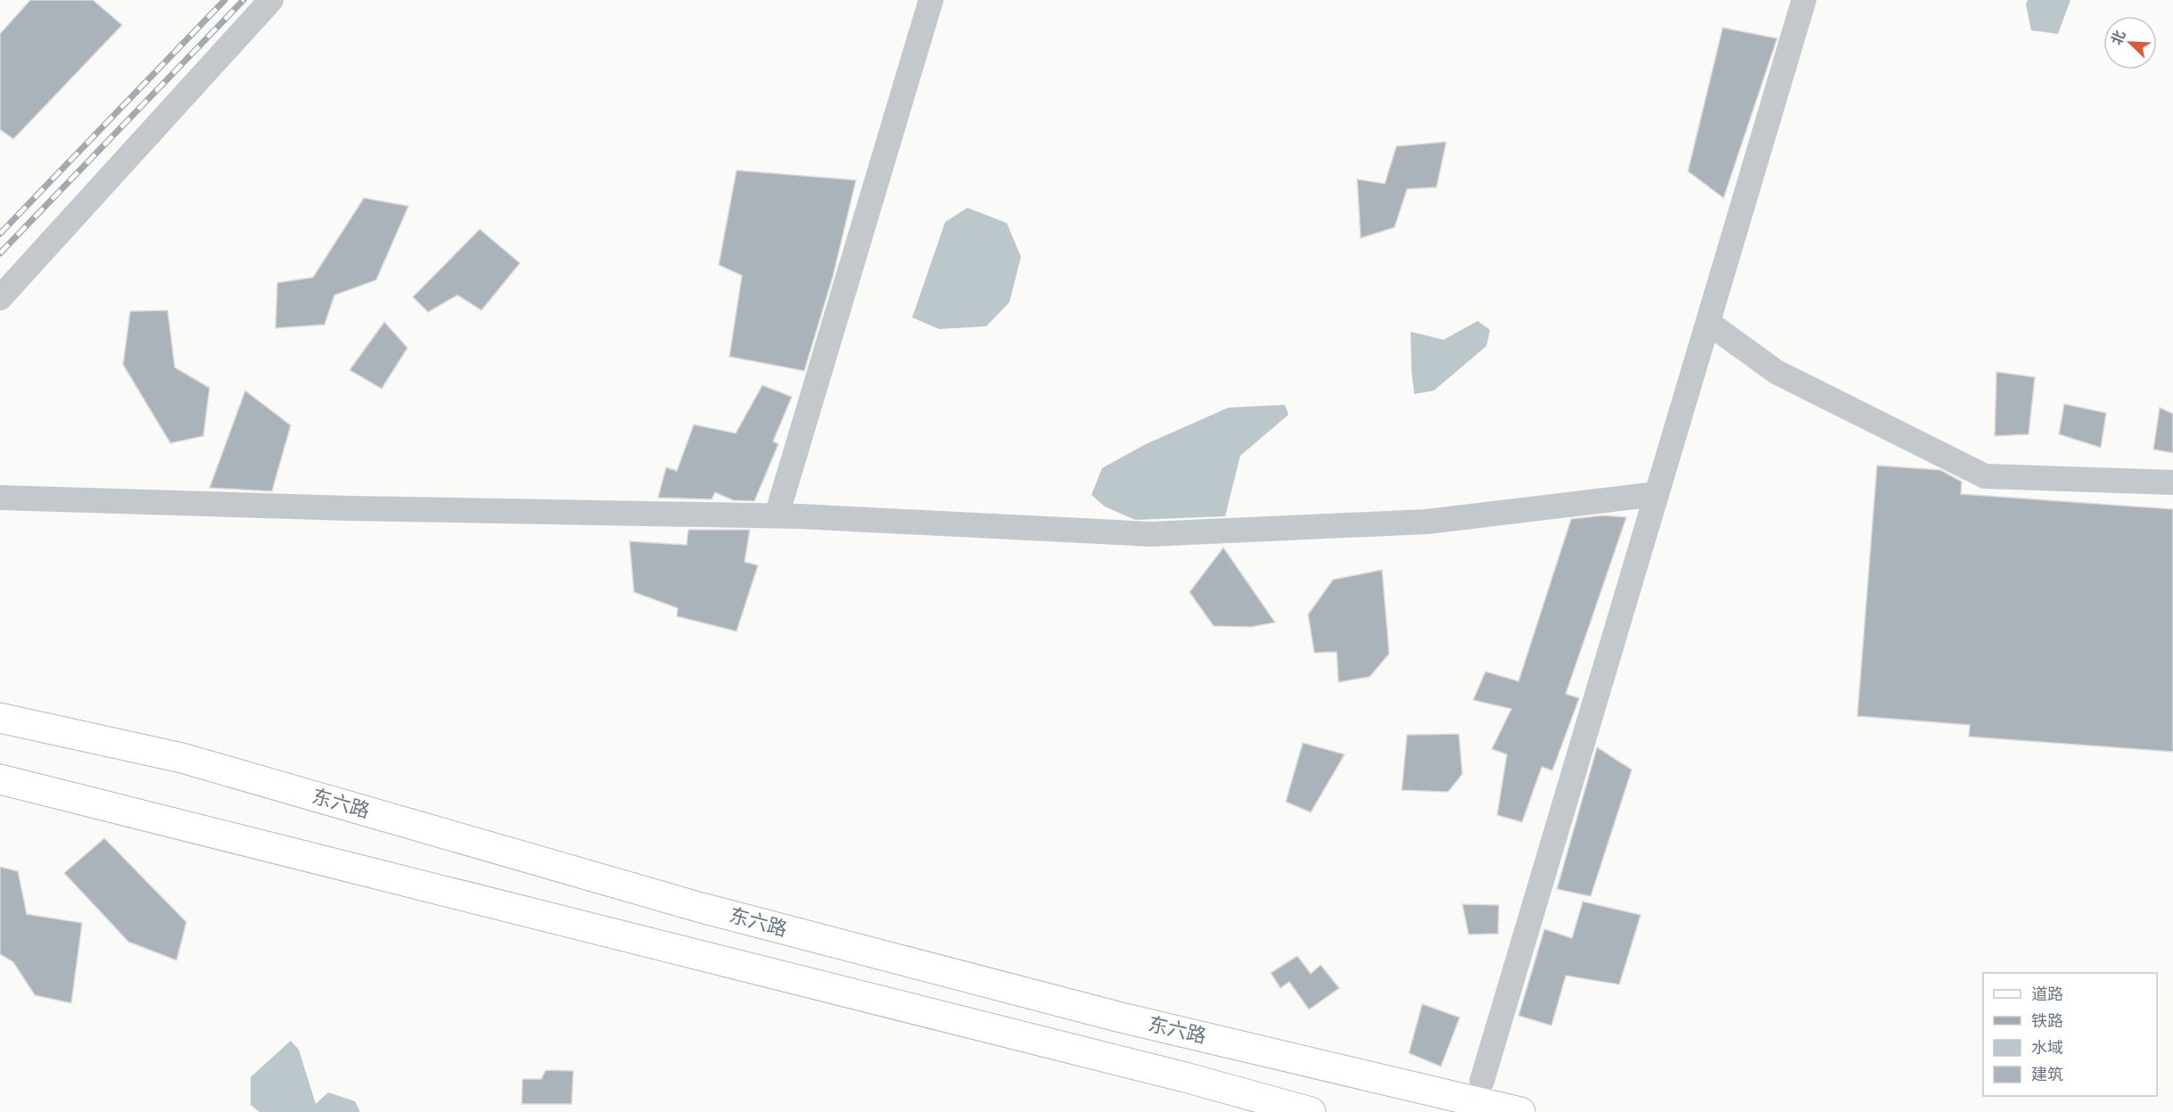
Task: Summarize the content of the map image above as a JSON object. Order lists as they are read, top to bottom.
{
  "streets": {
    "main road": ["东六路"]
  },
  "legend": [
    "道路",
    "铁路",
    "水域",
    "建筑"
  ],
  "north": "top left"
}
